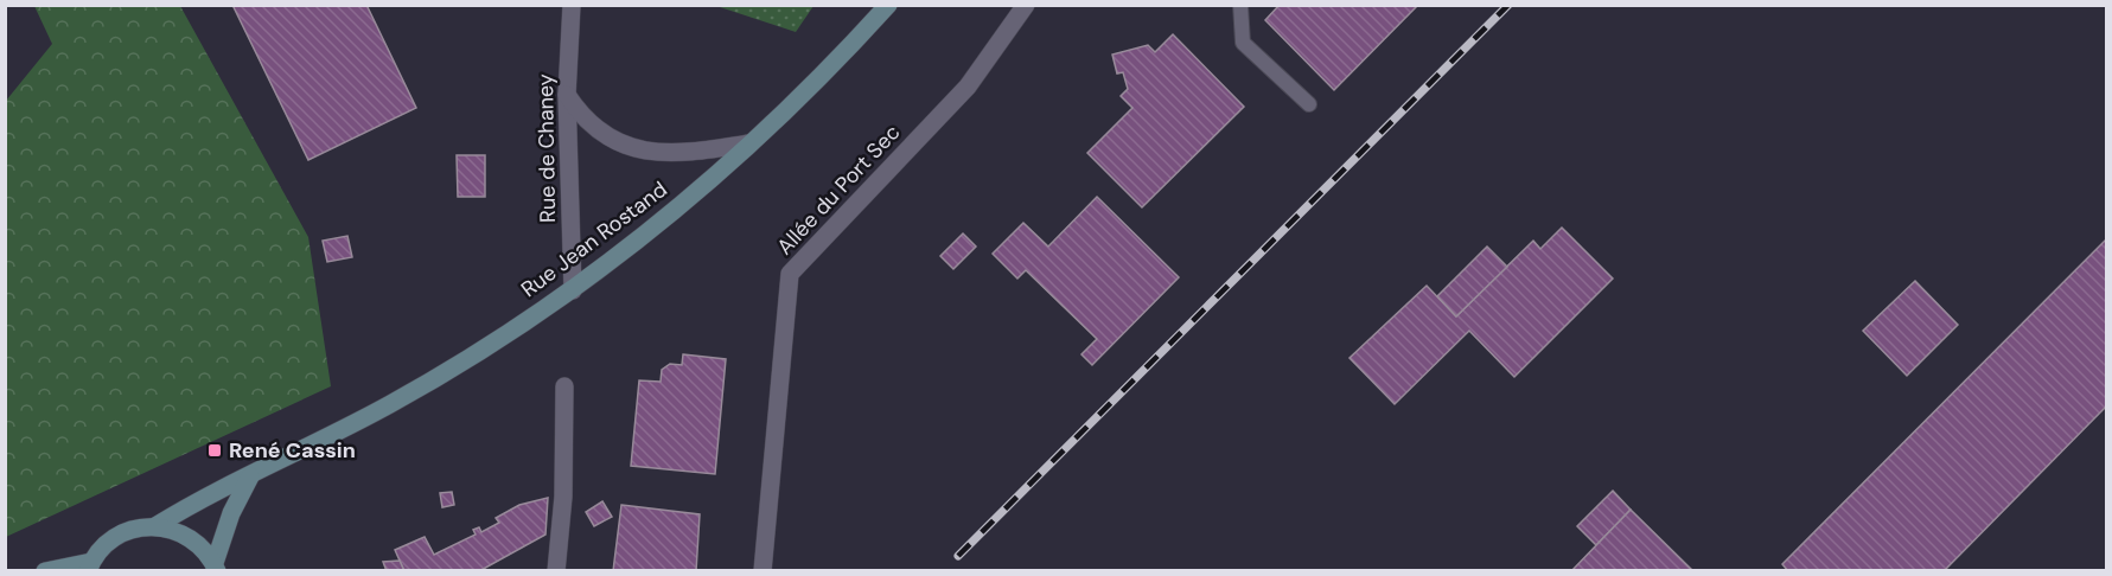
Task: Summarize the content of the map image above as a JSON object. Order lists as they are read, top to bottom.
{
  "streets": {
    "main road": ["Rue Jean Rostand"],
    "street": ["Rue de Chaney", "Allée du Port Sec"]
  },
  "crossings": [
    ["Rue de Chaney", "Rue Jean Rostand"]
  ],
  "places": {
    "transit": ["René Cassin"]
  }
}
